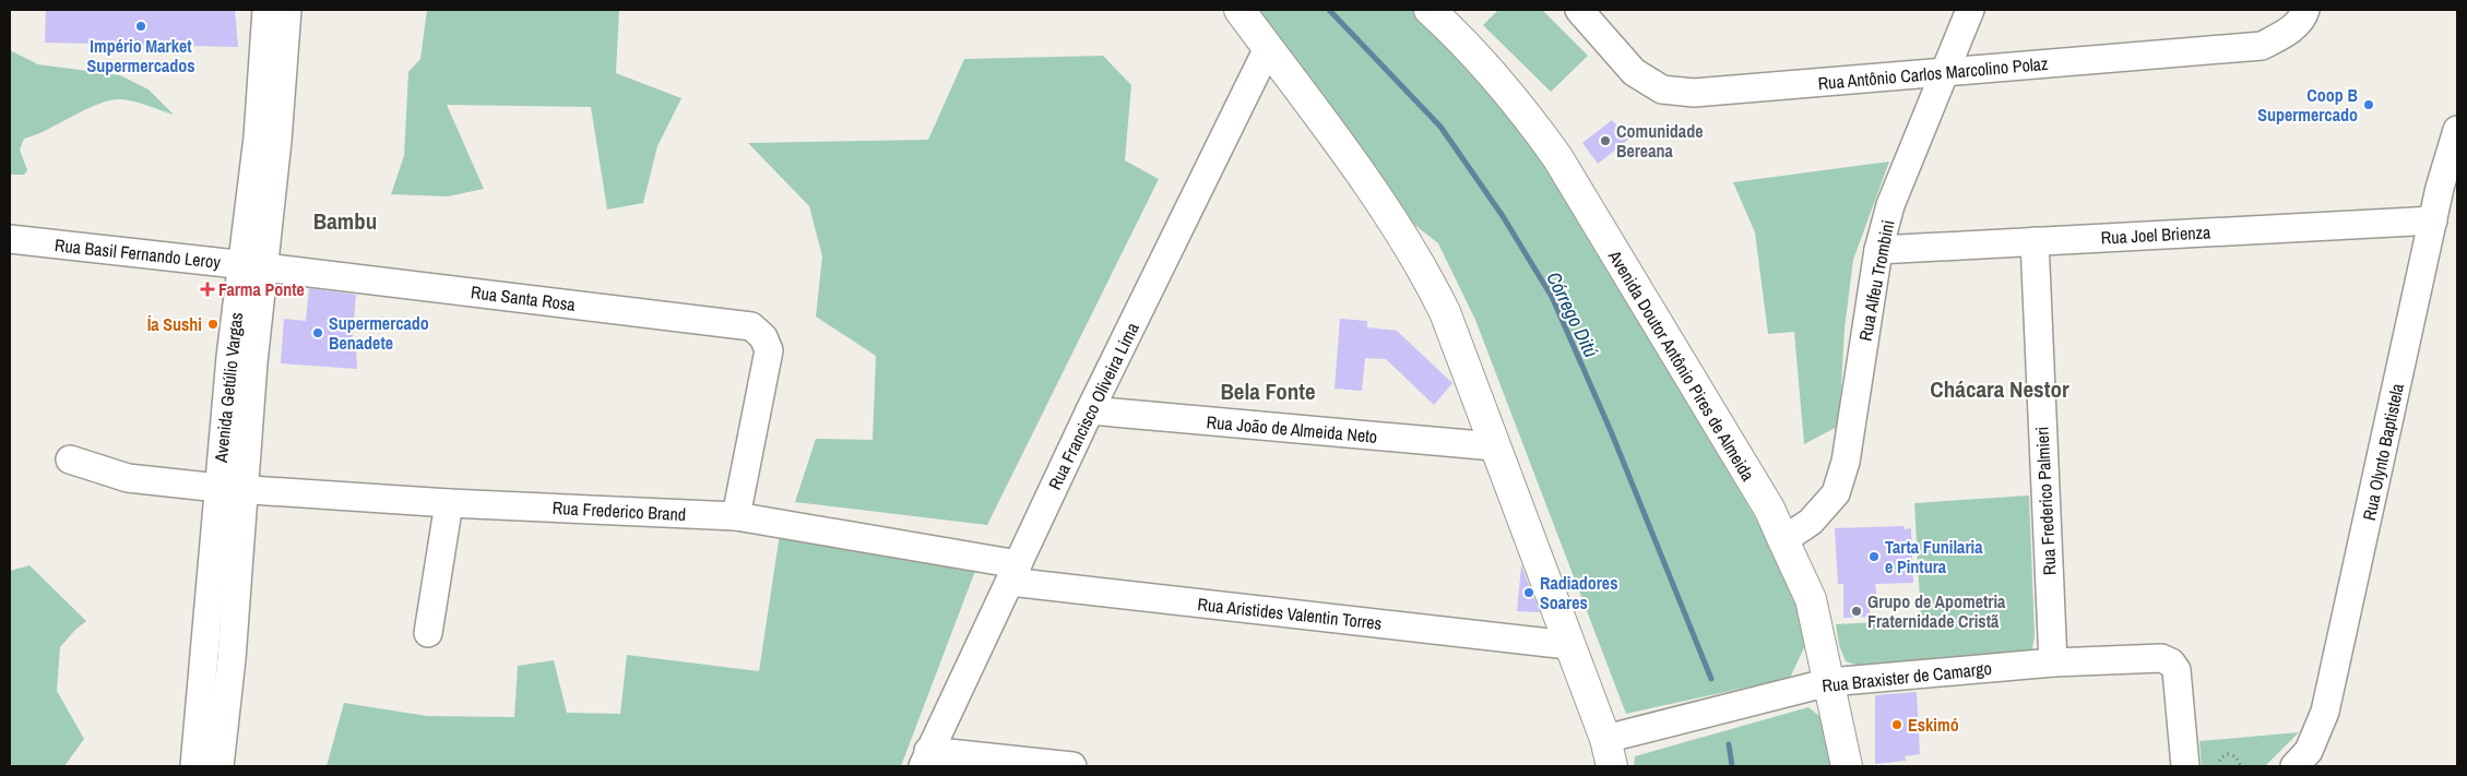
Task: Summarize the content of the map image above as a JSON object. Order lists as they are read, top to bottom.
{
  "streets": {
    "main road": ["Avenida Doutor Antônio Pires de Almeida"],
    "street": [
      "Rua Antônio Carlos Marcolino Polaz",
      "Rua Joel Brienza",
      "Rua Basil Fernando Leroy",
      "Rua Alfeu Trombini",
      "Rua Santa Rosa",
      "Avenida Getúlio Vargas",
      "Rua Francisco Oliveira Lima",
      "Rua João de Almeida Neto",
      "Rua Olynto Baptistela",
      "Rua Frederico Palmieri",
      "Rua Frederico Brand",
      "Rua Aristides Valentin Torres",
      "Rua Braxister de Camargo"
    ]
  },
  "crossings": [
    ["Rua Antônio Carlos Marcolino Polaz", "Rua Alfeu Trombini"],
    ["Rua Joel Brienza", "Rua Alfeu Trombini"],
    ["Rua Joel Brienza", "Rua Olynto Baptistela"],
    ["Rua Joel Brienza", "Rua Frederico Palmieri"],
    ["Rua Basil Fernando Leroy", "Rua Santa Rosa"],
    ["Rua Basil Fernando Leroy", "Avenida Getúlio Vargas"],
    ["Rua Alfeu Trombini", "Avenida Doutor Antônio Pires de Almeida"],
    ["Rua Santa Rosa", "Avenida Getúlio Vargas"],
    ["Rua Santa Rosa", "Rua Frederico Brand"],
    ["Avenida Doutor Antônio Pires de Almeida", "Rua Braxister de Camargo"],
    ["Avenida Getúlio Vargas", "Rua Frederico Brand"],
    ["Rua Francisco Oliveira Lima", "Rua João de Almeida Neto"],
    ["Rua Francisco Oliveira Lima", "Rua Frederico Brand"],
    ["Rua Francisco Oliveira Lima", "Rua Aristides Valentin Torres"],
    ["Rua Frederico Palmieri", "Rua Braxister de Camargo"],
    ["Rua Frederico Brand", "Rua Aristides Valentin Torres"]
  ],
  "districts": ["Bambu", "Chácara Nestor", "Bela Fonte"],
  "water": ["Córrego Ditú"],
  "places": {
    "other": [
      "Império Market Supermercados",
      "Coop B Supermercado",
      "Comunidade Bereana",
      "Ía Sushi",
      "Supermercado Benadete",
      "Tarta Funilaria e Pintura",
      "Radiadores Soares",
      "Grupo de Apometria Fraternidade Cristã",
      "Eskimó"
    ],
    "health": ["Farma Ponte"]
  }
}
